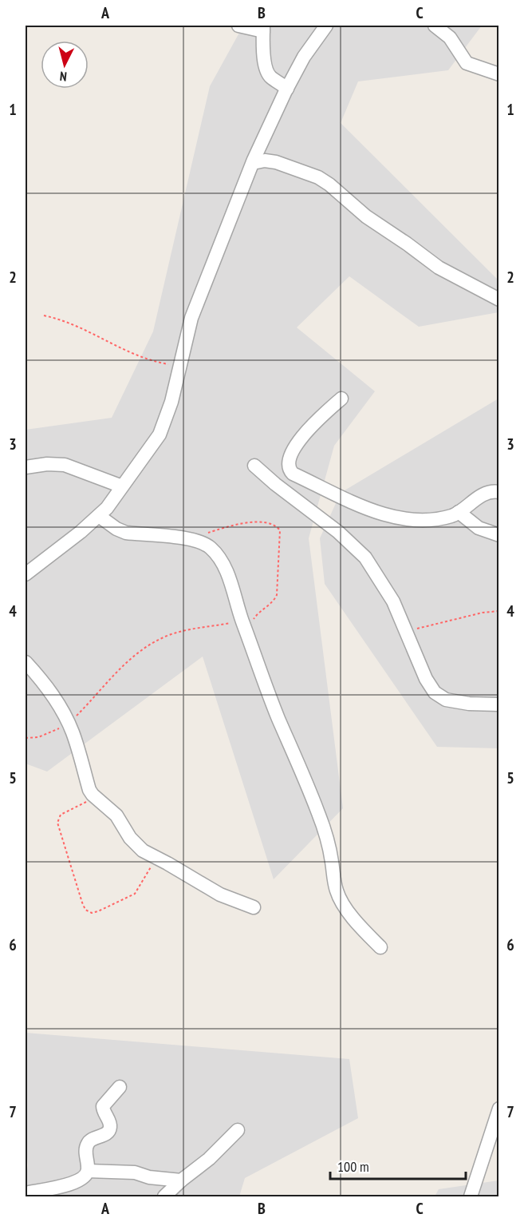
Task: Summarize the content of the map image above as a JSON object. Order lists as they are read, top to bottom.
{
  "scale_bar": "100 m",
  "north": "bottom",
  "grid": {
    "columns": ["A", "B", "C"],
    "rows": [
      "1",
      "2",
      "3",
      "4",
      "5",
      "6",
      "7"
    ]
  }
}
